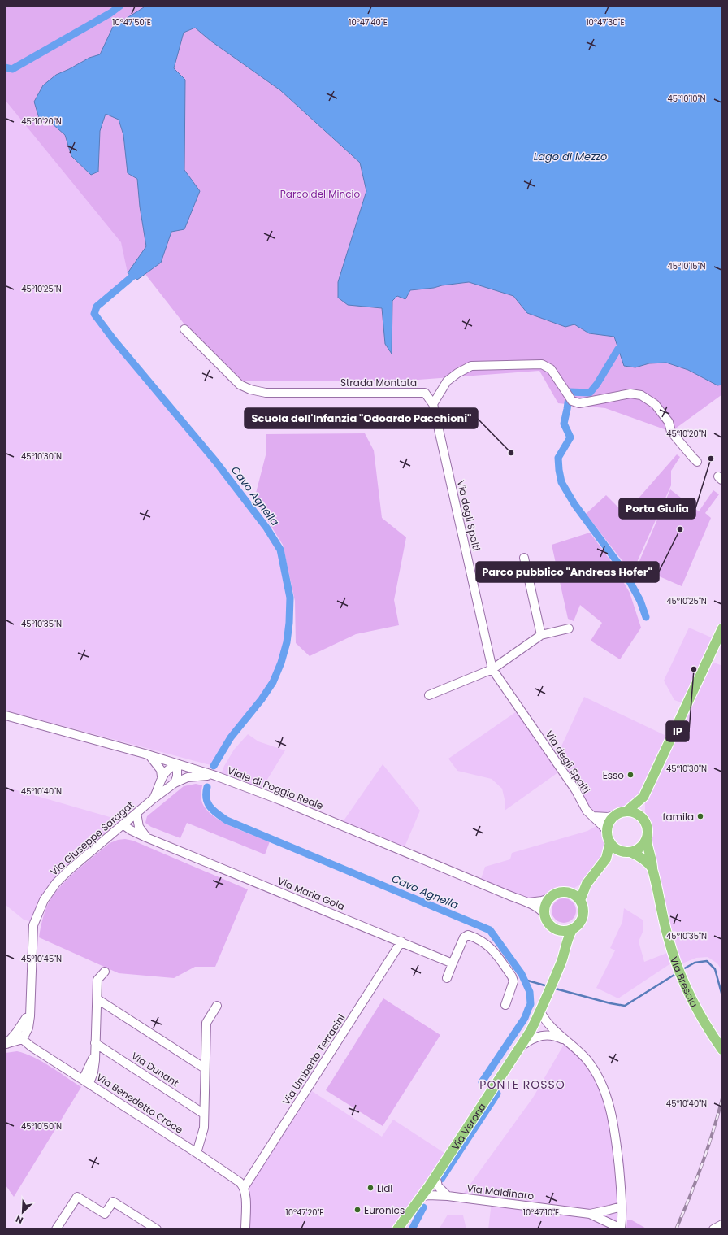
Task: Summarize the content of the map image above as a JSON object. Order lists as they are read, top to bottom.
{
  "streets": {
    "main road": ["Via Brescia", "Via Verona"],
    "street": [
      "Strada Montata",
      "Via degli Spalti",
      "Viale di Poggio Reale",
      "Via Giuseppe Saragat",
      "Via Maria Goia",
      "Via Umberto Terracini",
      "Via Dunant",
      "Via Benedetto Croce",
      "Via Maldinaro"
    ]
  },
  "crossings": [
    ["Strada Montata", "Via degli Spalti"],
    ["Via degli Spalti", "Via Brescia"],
    ["Viale di Poggio Reale", "Via Giuseppe Saragat"],
    ["Viale di Poggio Reale", "Via Verona"],
    ["Via Giuseppe Saragat", "Via Maria Goia"],
    ["Via Giuseppe Saragat", "Via Benedetto Croce"],
    ["Via Maria Goia", "Via Umberto Terracini"],
    ["Via Umberto Terracini", "Via Benedetto Croce"],
    ["Via Verona", "Via Maldinaro"]
  ],
  "districts": ["PONTE ROSSO"],
  "water": ["Lago di Mezzo", "Cavo Agnella"],
  "parks": ["Parco del Mincio"],
  "places": [
    "Scuola dell'Infanzia \"Odoardo Pacchioni\"",
    "Porta Giulia",
    "Parco pubblico \"Andreas Hofer\"",
    "IP",
    "Esso",
    "famila",
    "Lidl",
    "Euronics"
  ],
  "north": "bottom left",
  "coordinates": [
    "10°47'30\"E",
    "10°47'50\"E",
    "10°47'40\"E",
    "45°10'10\"N",
    "45°10'20\"N",
    "45°10'15\"N",
    "45°10'25\"N",
    "45°10'30\"N",
    "45°10'35\"N",
    "45°10'40\"N",
    "45°10'45\"N",
    "45°10'50\"N",
    "10°47'20\"E",
    "10°47'10\"E"
  ]
}
